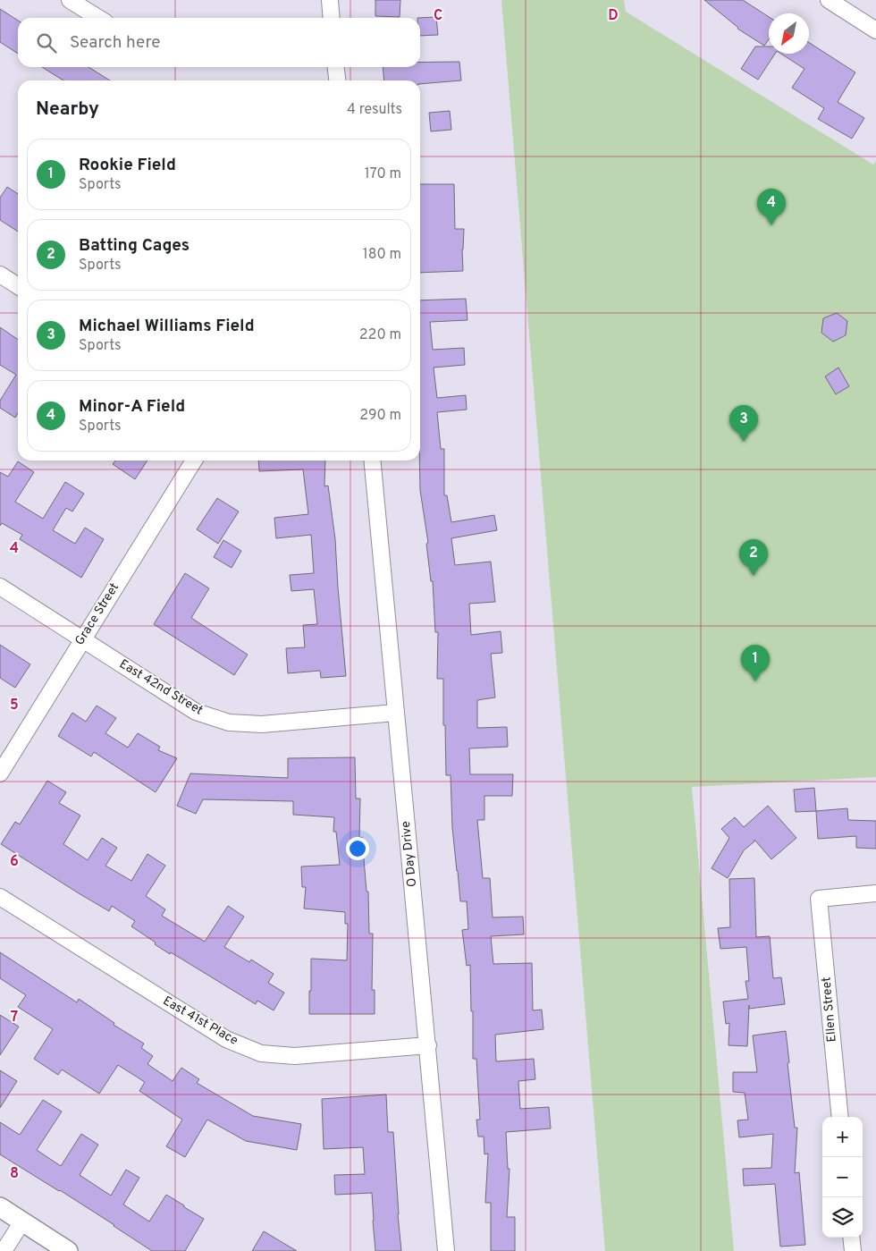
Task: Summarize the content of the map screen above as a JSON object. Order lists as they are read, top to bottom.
{
  "streets": {
    "street": [
      "Grace Street",
      "East 42nd Street",
      "O Day Drive",
      "Ellen Street",
      "East 41st Place"
    ]
  },
  "crossings": [
    ["Grace Street", "East 42nd Street"],
    ["East 42nd Street", "O Day Drive"],
    ["O Day Drive", "East 41st Place"]
  ],
  "north": "bottom left",
  "page": {
    "search": "Search here",
    "heading": ["Nearby", "4 results"],
    "list": [
      {
        "mark": "1",
        "name": "Rookie Field",
        "note": "Sports",
        "value": "170 m"
      },
      {
        "mark": "2",
        "name": "Batting Cages",
        "note": "Sports",
        "value": "180 m"
      },
      {
        "mark": "3",
        "name": "Michael Williams Field",
        "note": "Sports",
        "value": "220 m"
      },
      {
        "mark": "4",
        "name": "Minor-A Field",
        "note": "Sports",
        "value": "290 m"
      }
    ],
    "pins": [
      "4",
      "3",
      "2",
      "1"
    ],
    "map_buttons": ["+", "−"]
  },
  "grid": {
    "columns": ["C", "D"],
    "rows": [
      "4",
      "5",
      "6",
      "7",
      "8"
    ]
  }
}
